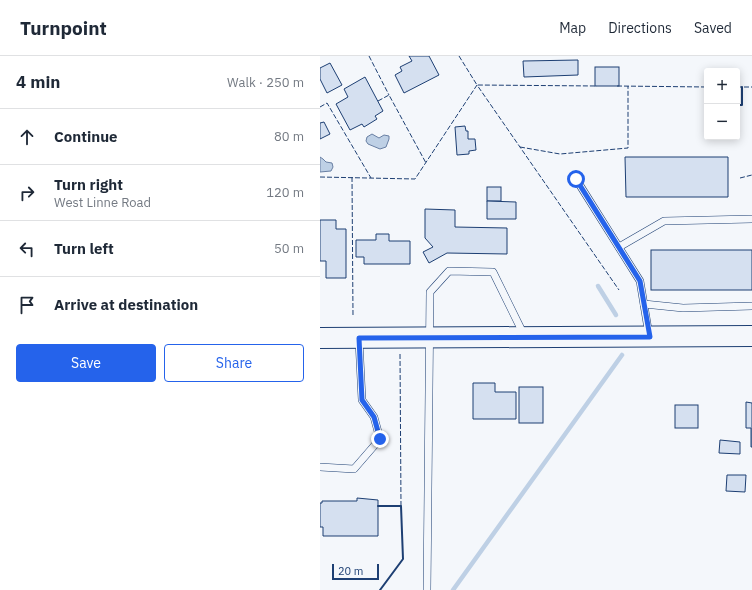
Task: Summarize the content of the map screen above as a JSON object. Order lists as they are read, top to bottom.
{
  "scale_bar": "20 m",
  "page": {
    "header": "Turnpoint",
    "nav": ["Map", "Directions", "Saved"],
    "heading": ["4 min", "Walk · 250 m"],
    "map_buttons": ["+", "−"],
    "list": [
      ["Continue", "80 m"],
      ["Turn right", "West Linne Road", "120 m"],
      ["Turn left", "50 m"],
      "Arrive at destination"
    ],
    "buttons": ["Save", "Share"],
    "scale": "20 m"
  }
}
